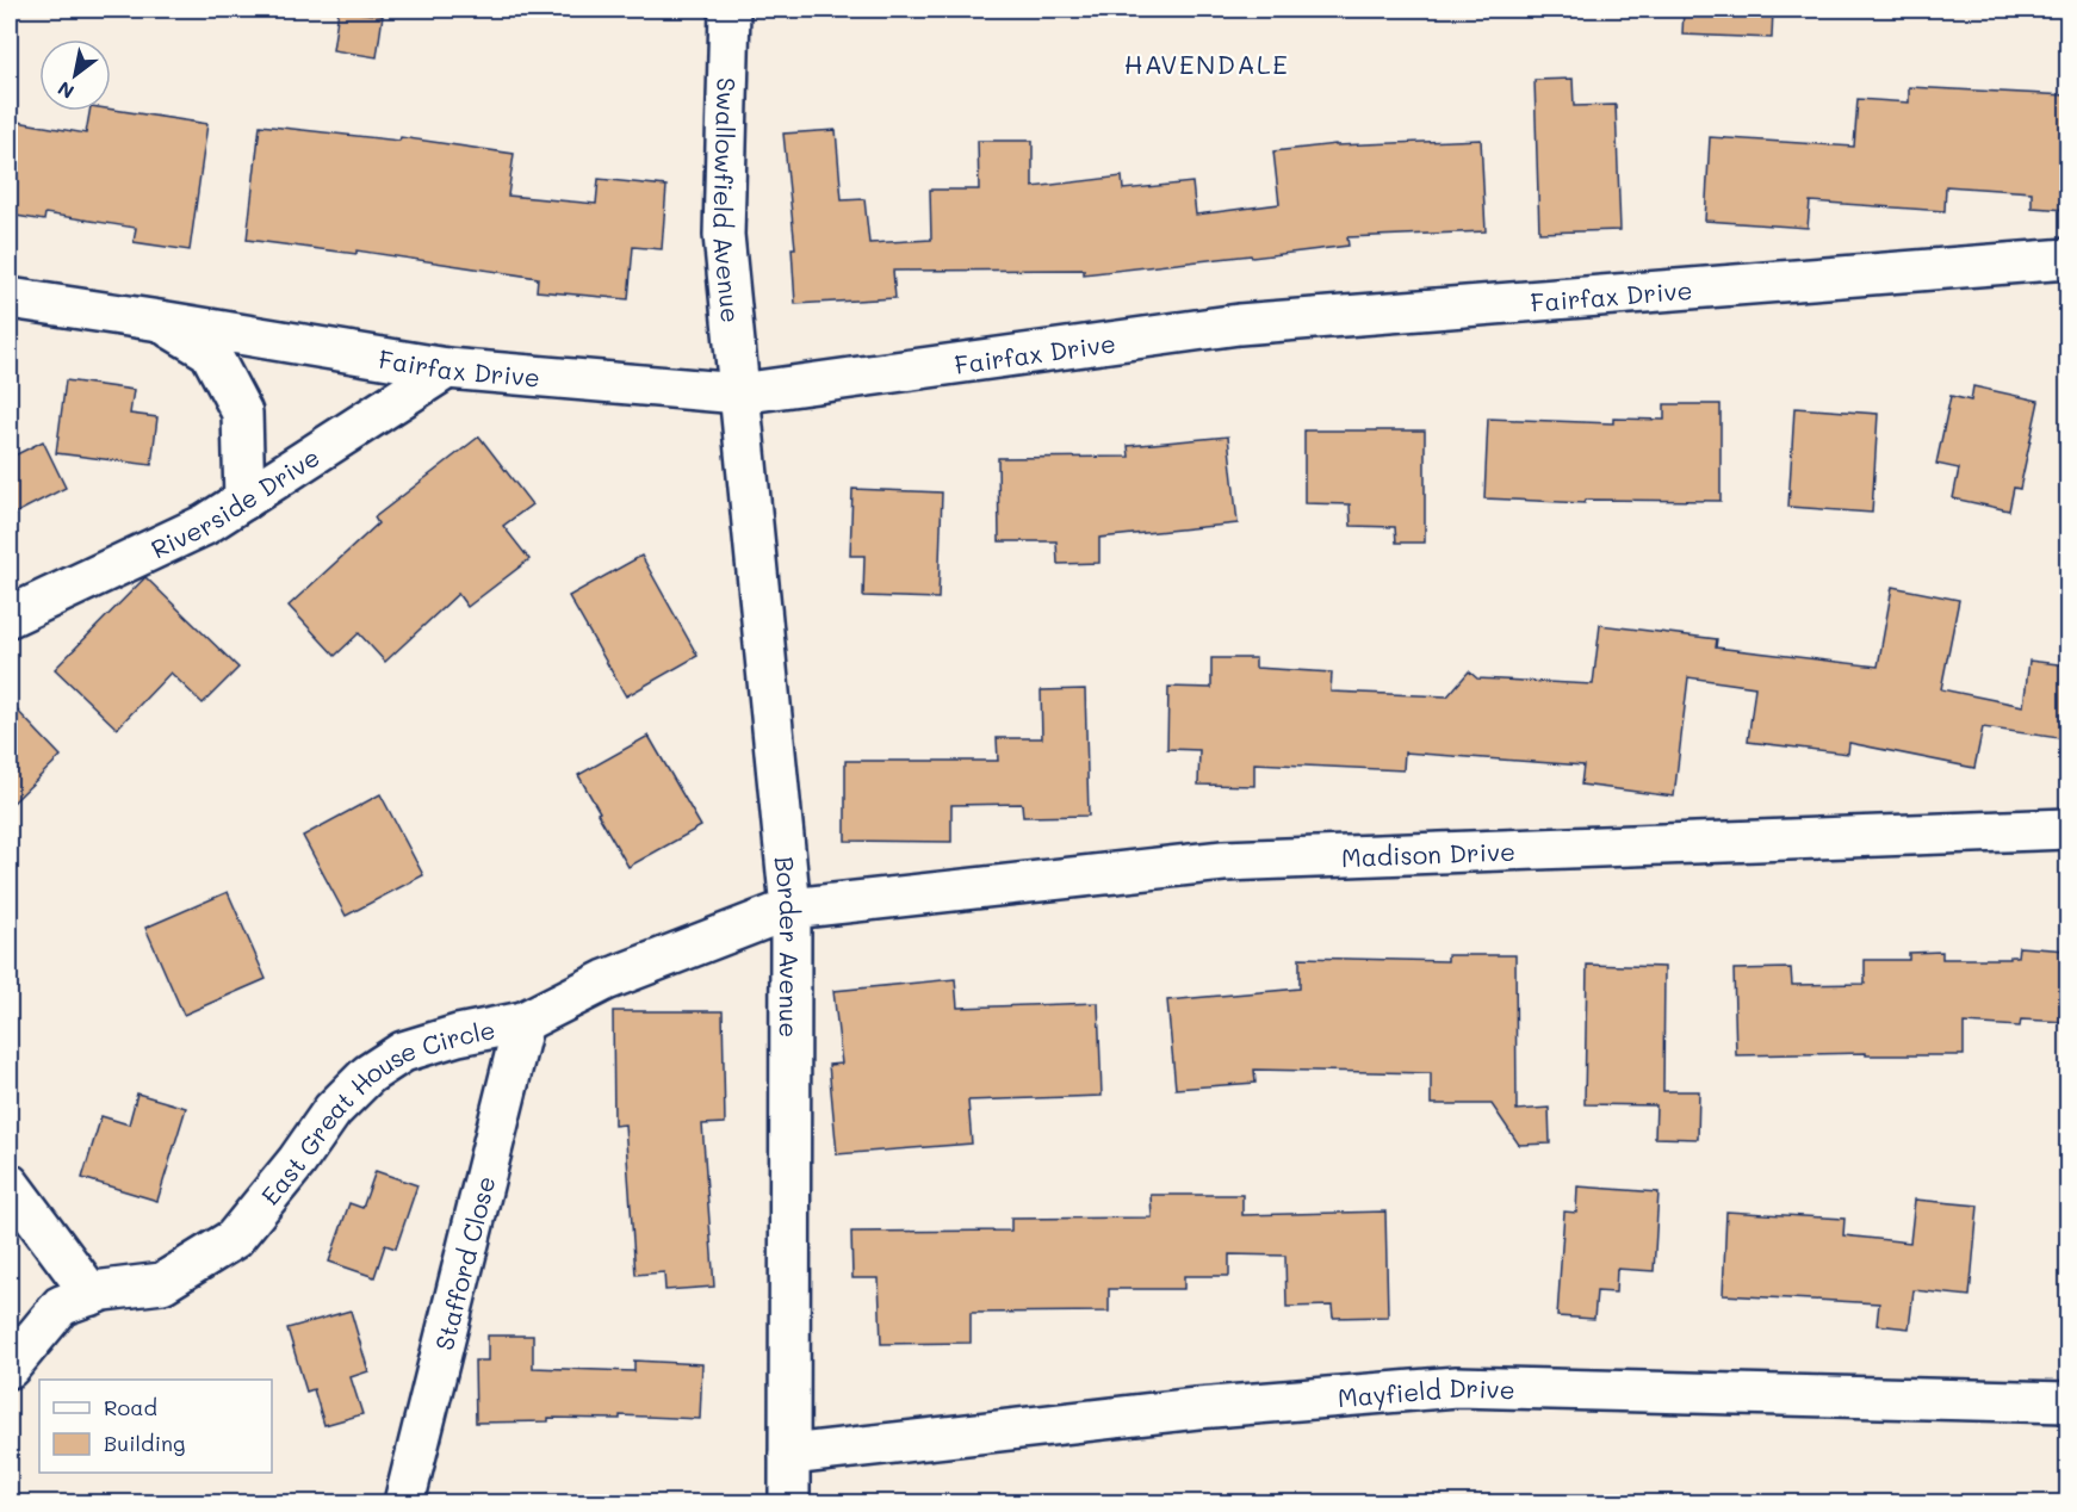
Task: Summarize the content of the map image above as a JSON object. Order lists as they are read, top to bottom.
{
  "streets": {
    "street": [
      "Swallowfield Avenue",
      "Fairfax Drive",
      "Riverside Drive",
      "Madison Drive",
      "Border Avenue",
      "East Great House Circle",
      "Stafford Close",
      "Mayfield Drive"
    ]
  },
  "crossings": [
    ["Swallowfield Avenue", "Fairfax Drive"],
    ["Swallowfield Avenue", "Border Avenue"],
    ["Fairfax Drive", "Riverside Drive"],
    ["Fairfax Drive", "Border Avenue"],
    ["Madison Drive", "Border Avenue"],
    ["Madison Drive", "East Great House Circle"],
    ["Border Avenue", "East Great House Circle"],
    ["Border Avenue", "Mayfield Drive"],
    ["East Great House Circle", "Stafford Close"]
  ],
  "districts": ["HAVENDALE"],
  "legend": ["Road", "Building"],
  "north": "bottom left"
}
